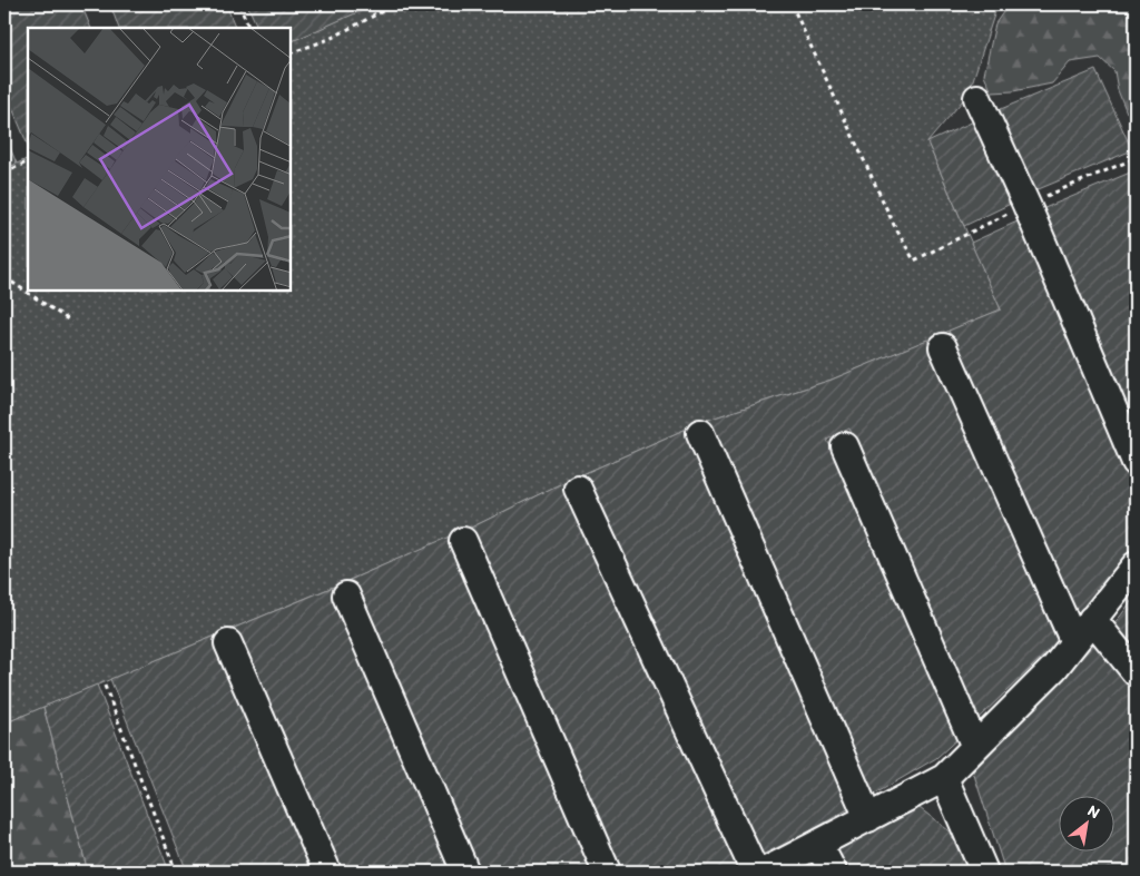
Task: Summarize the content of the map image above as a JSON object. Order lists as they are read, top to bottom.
{
  "north": "top right"
}
